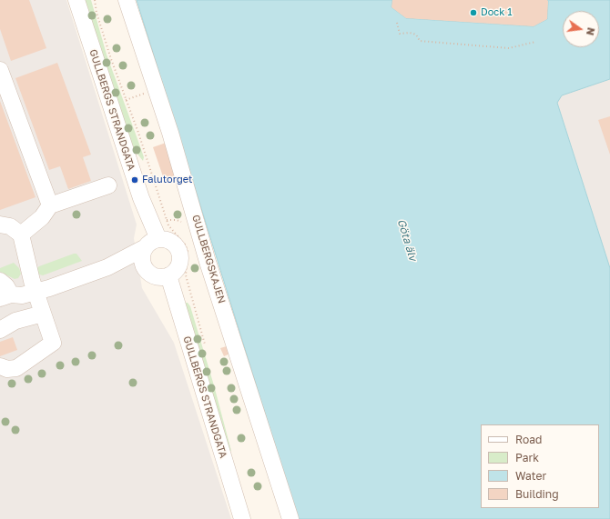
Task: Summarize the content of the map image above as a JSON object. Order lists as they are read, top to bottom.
{
  "streets": {
    "street": ["GULLBERGS STRANDGATA", "GULLBERGSKAJEN"]
  },
  "water": ["Göta älv"],
  "places": ["Dock 1", "Falutorget"],
  "legend": [
    "Road",
    "Park",
    "Water",
    "Building"
  ],
  "north": "right"
}
